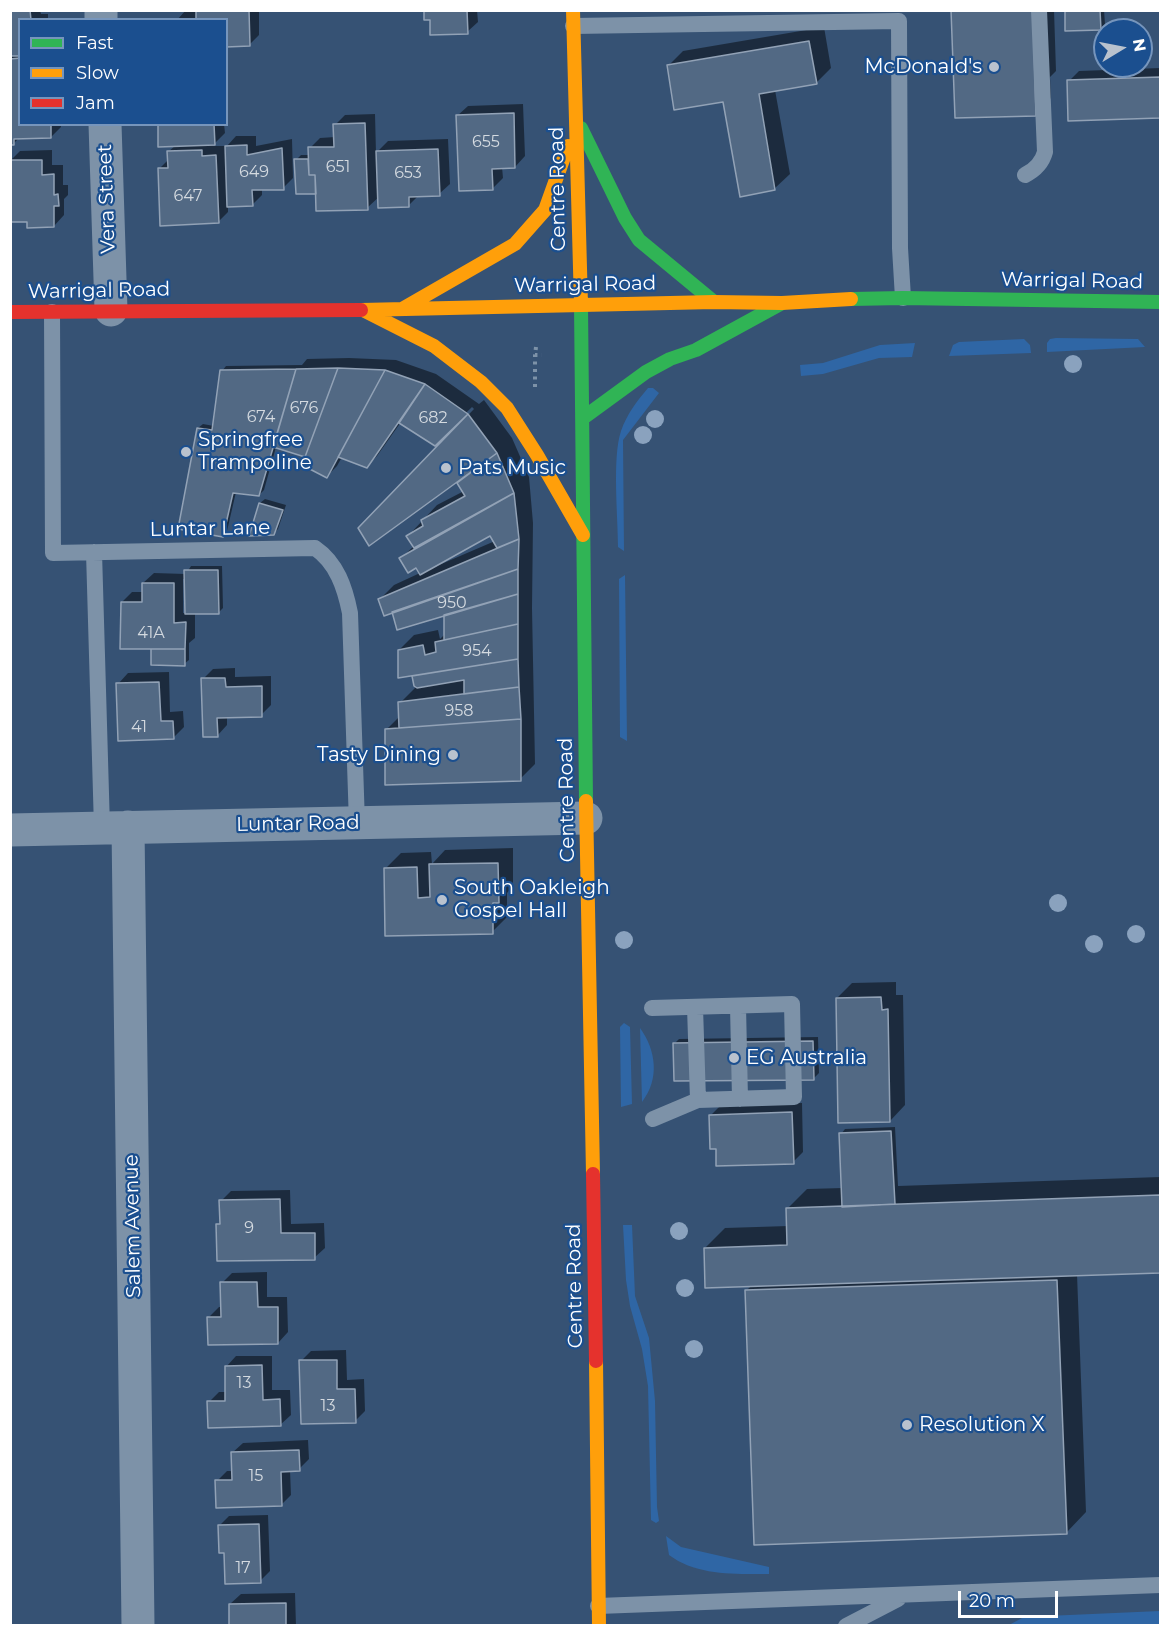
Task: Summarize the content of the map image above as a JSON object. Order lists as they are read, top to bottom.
{
  "streets": {
    "main road": ["Centre Road", "Warrigal Road"],
    "street": ["Vera Street", "Luntar Road", "Salem Avenue"],
    "lane": ["Luntar Lane"]
  },
  "crossings": [
    ["Centre Road", "Warrigal Road"],
    ["Centre Road", "Luntar Road"],
    ["Vera Street", "Warrigal Road"],
    ["Warrigal Road", "Luntar Lane"],
    ["Luntar Lane", "Luntar Road"],
    ["Luntar Road", "Salem Avenue"]
  ],
  "places": [
    "McDonald's",
    "Springfree Trampoline",
    "Pats Music",
    "Tasty Dining",
    "South Oakleigh Gospel Hall",
    "EG Australia",
    "Resolution X"
  ],
  "house_numbers": [
    "655",
    "651",
    "649",
    "653",
    "647",
    "676",
    "674",
    "682",
    "950",
    "41A",
    "954",
    "958",
    "41",
    "9",
    "13",
    "13",
    "15",
    "17"
  ],
  "legend": ["Fast", "Slow", "Jam"],
  "scale_bar": "20 m",
  "north": "right"
}
